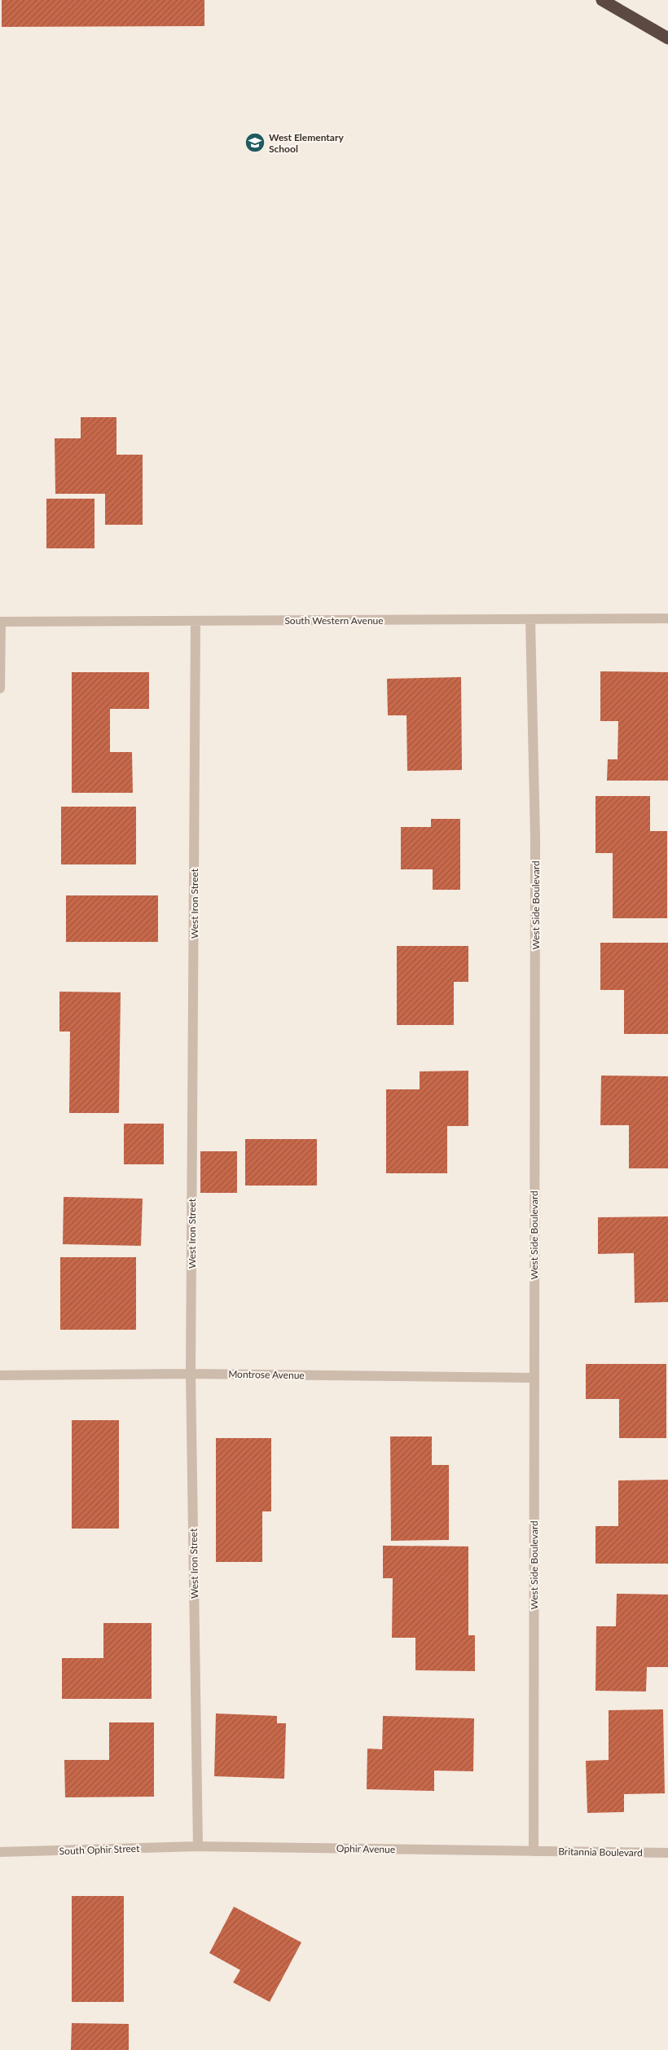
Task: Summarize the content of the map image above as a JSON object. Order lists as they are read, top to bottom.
{
  "streets": {
    "street": [
      "South Western Avenue",
      "West Iron Street",
      "West Side Boulevard",
      "Montrose Avenue",
      "Ophir Avenue",
      "South Ophir Street",
      "Britannia Boulevard"
    ]
  },
  "crossings": [
    ["South Western Avenue", "West Iron Street"],
    ["South Western Avenue", "West Side Boulevard"],
    ["West Iron Street", "Montrose Avenue"],
    ["West Iron Street", "Ophir Avenue"],
    ["West Iron Street", "South Ophir Street"],
    ["West Side Boulevard", "Montrose Avenue"],
    ["West Side Boulevard", "Ophir Avenue"],
    ["West Side Boulevard", "Britannia Boulevard"],
    ["Ophir Avenue", "South Ophir Street"],
    ["Ophir Avenue", "Britannia Boulevard"]
  ],
  "places": {
    "school or university": ["West Elementary School"]
  }
}
